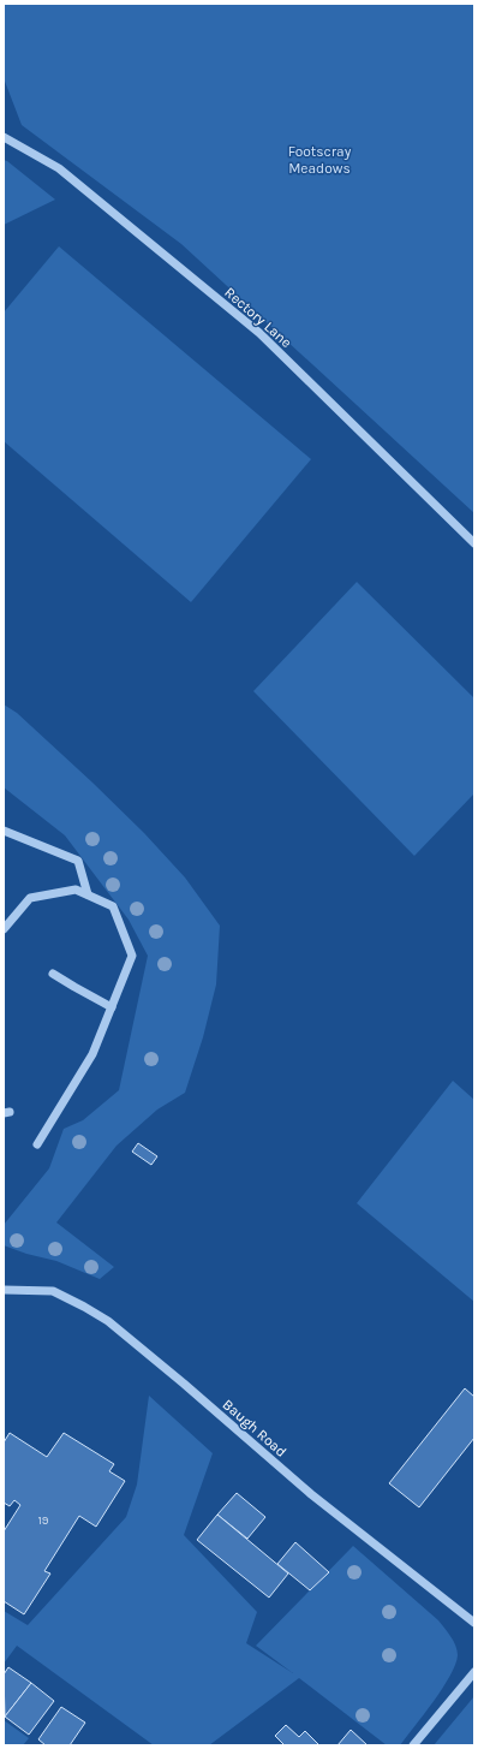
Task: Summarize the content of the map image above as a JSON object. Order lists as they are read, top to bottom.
{
  "streets": {
    "street": ["Rectory Lane", "Baugh Road"]
  },
  "parks": ["Footscray Meadows"],
  "house_numbers": ["19"]
}
